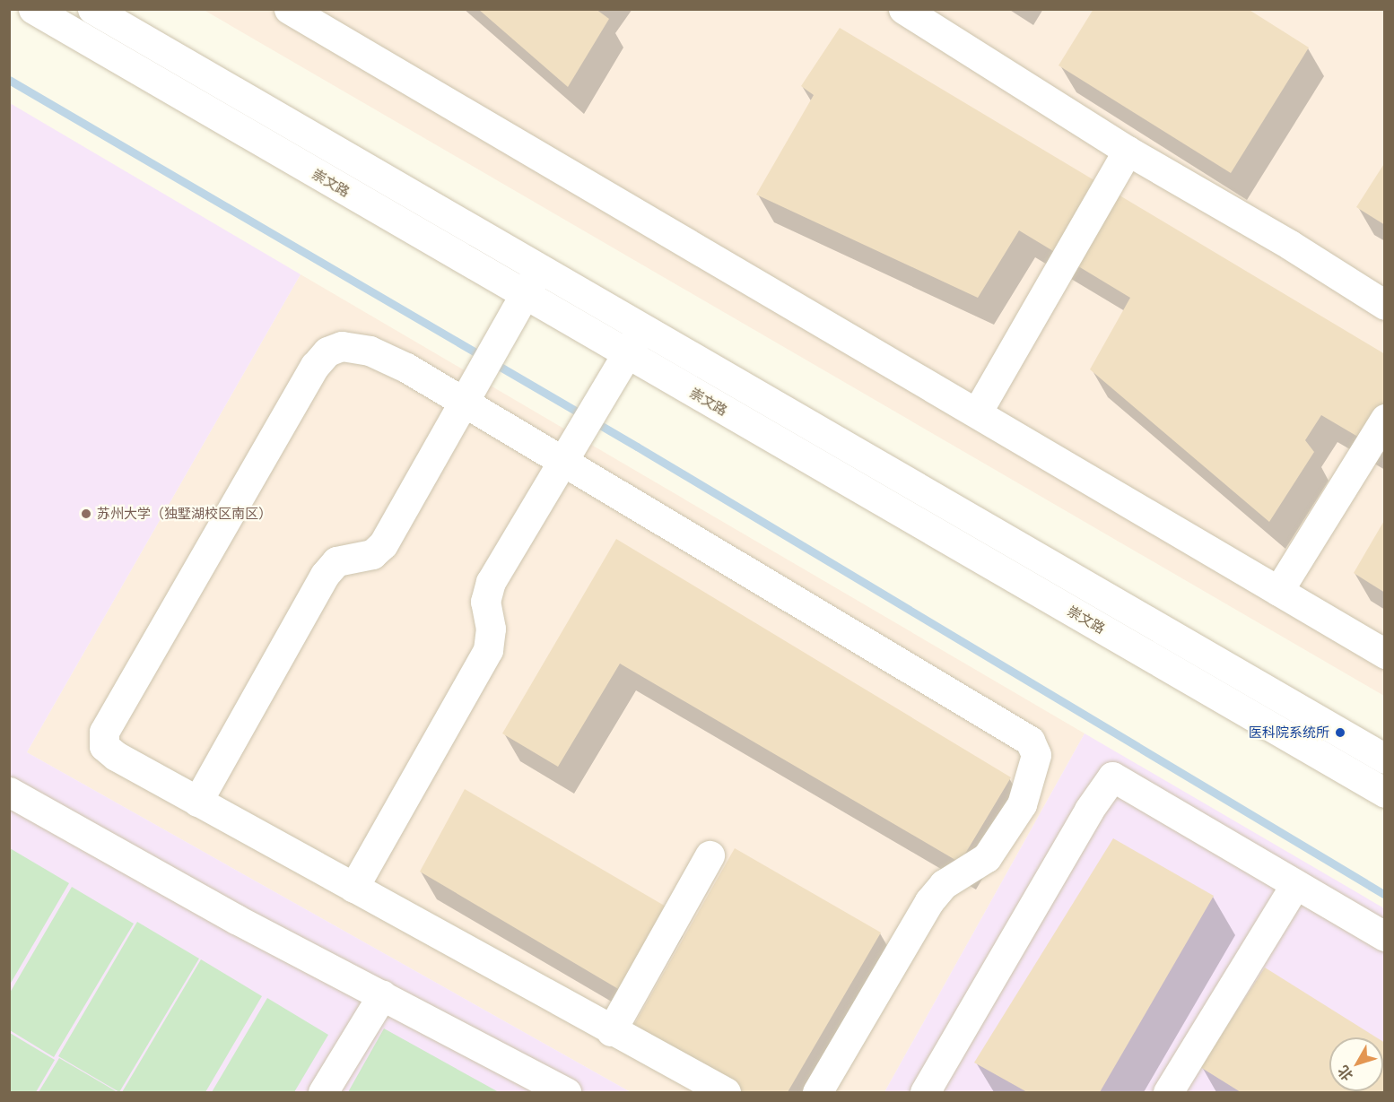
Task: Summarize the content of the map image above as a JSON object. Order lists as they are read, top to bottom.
{
  "streets": {
    "street": ["崇文路"]
  },
  "places": ["苏州大学（独墅湖校区南区）", "医科院系统所"],
  "north": "bottom left"
}
